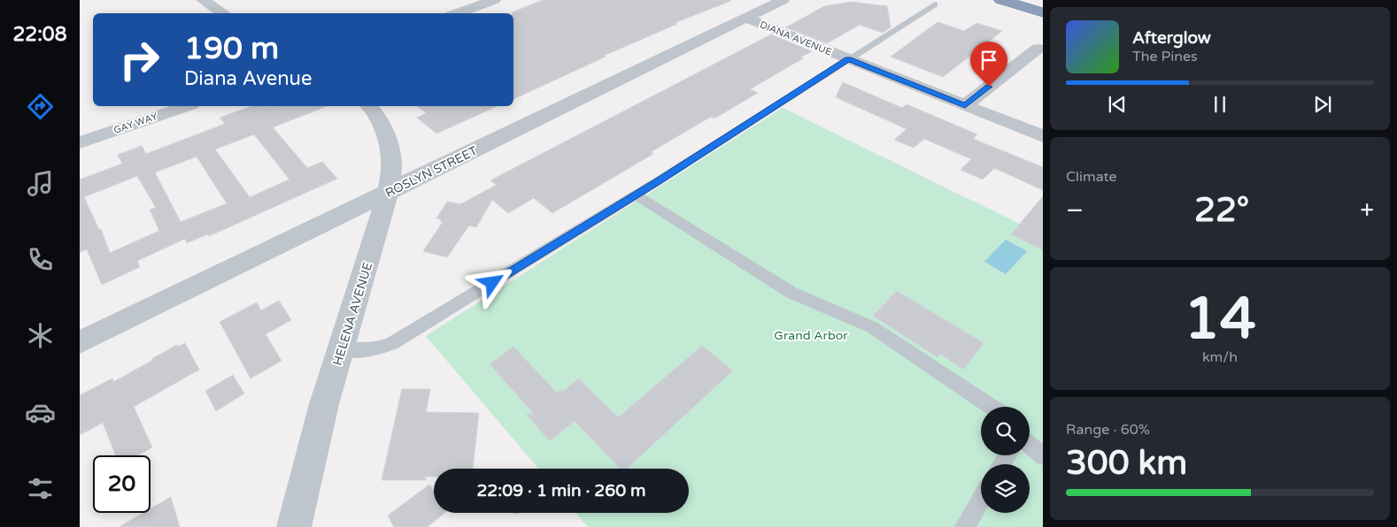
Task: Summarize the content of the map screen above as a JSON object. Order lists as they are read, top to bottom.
{
  "streets": {
    "street": [
      "DIANA AVENUE",
      "GAY WAY",
      "ROSLYN STREET",
      "HELENA AVENUE"
    ]
  },
  "crossings": [
    ["DIANA AVENUE", "ROSLYN STREET"],
    ["ROSLYN STREET", "HELENA AVENUE"]
  ],
  "parks": ["Grand Arbor"],
  "page": {
    "tabs": "22:08",
    "turn": ["190 m", "Diana Avenue"],
    "song": ["Afterglow", "The Pines"],
    "tile": [
      "Climate",
      ["14", "km/h"],
      ["Range · 60%", "300 km"]
    ],
    "heat": ["−", "22°", "+"],
    "limit": "20",
    "trip": "22:09 · 1 min · 260 m"
  }
}
